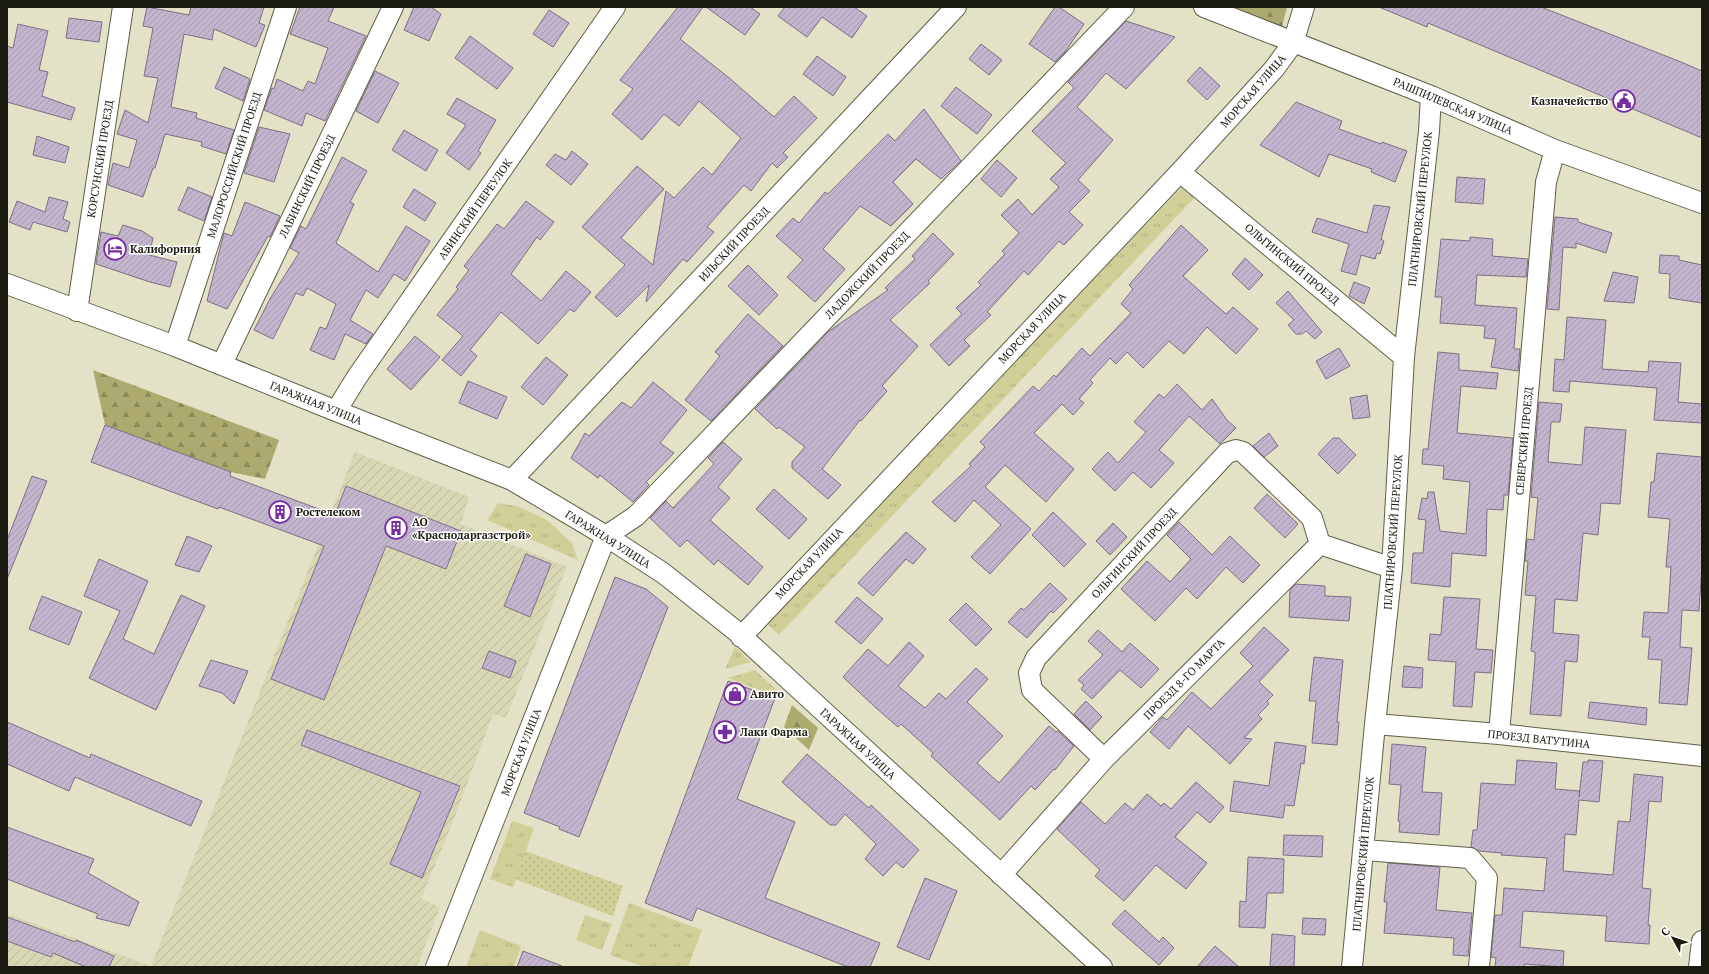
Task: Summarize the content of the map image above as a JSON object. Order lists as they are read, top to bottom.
{
  "streets": {
    "street": [
      "МОРСКАЯ УЛИЦА",
      "РАШПИЛЕВСКАЯ УЛИЦА",
      "КОРСУНСКИЙ ПРОЕЗД",
      "МАЛОРОССИЙСКИЙ ПРОЕЗД",
      "ЛАБИНСКИЙ ПРОЕЗД",
      "АБИНСКИЙ ПЕРЕУЛОК",
      "ПЛАТНИРОВСКИЙ ПЕРЕУЛОК",
      "ИЛЬСКИЙ ПРОЕЗД",
      "ОЛЬГИНСКИЙ ПРОЕЗД",
      "ЛАДОЖСКИЙ ПРОЕЗД",
      "ГАРАЖНАЯ УЛИЦА",
      "СЕВЕРСКИЙ ПРОЕЗД",
      "ПРОЕЗД 8-ГО МАРТА",
      "ПРОЕЗД ВАТУТИНА"
    ]
  },
  "crossings": [
    ["МОРСКАЯ УЛИЦА", "РАШПИЛЕВСКАЯ УЛИЦА"],
    ["МОРСКАЯ УЛИЦА", "ОЛЬГИНСКИЙ ПРОЕЗД"],
    ["МОРСКАЯ УЛИЦА", "ЛАДОЖСКИЙ ПРОЕЗД"],
    ["МОРСКАЯ УЛИЦА", "ГАРАЖНАЯ УЛИЦА"],
    ["РАШПИЛЕВСКАЯ УЛИЦА", "ПЛАТНИРОВСКИЙ ПЕРЕУЛОК"],
    ["РАШПИЛЕВСКАЯ УЛИЦА", "СЕВЕРСКИЙ ПРОЕЗД"],
    ["КОРСУНСКИЙ ПРОЕЗД", "ГАРАЖНАЯ УЛИЦА"],
    ["МАЛОРОССИЙСКИЙ ПРОЕЗД", "ГАРАЖНАЯ УЛИЦА"],
    ["ЛАБИНСКИЙ ПРОЕЗД", "ГАРАЖНАЯ УЛИЦА"],
    ["АБИНСКИЙ ПЕРЕУЛОК", "ГАРАЖНАЯ УЛИЦА"],
    ["ПЛАТНИРОВСКИЙ ПЕРЕУЛОК", "ОЛЬГИНСКИЙ ПРОЕЗД"],
    ["ПЛАТНИРОВСКИЙ ПЕРЕУЛОК", "ПРОЕЗД ВАТУТИНА"],
    ["ИЛЬСКИЙ ПРОЕЗД", "ГАРАЖНАЯ УЛИЦА"],
    ["ОЛЬГИНСКИЙ ПРОЕЗД", "ПРОЕЗД 8-ГО МАРТА"],
    ["ЛАДОЖСКИЙ ПРОЕЗД", "ГАРАЖНАЯ УЛИЦА"],
    ["ГАРАЖНАЯ УЛИЦА", "ПРОЕЗД 8-ГО МАРТА"],
    ["СЕВЕРСКИЙ ПРОЕЗД", "ПРОЕЗД ВАТУТИНА"]
  ],
  "places": {
    "public building": ["Казначейство"],
    "hotel": ["Калифорния"],
    "building": ["Ростелеком", "АО «Краснодаргазстрой»"],
    "shop": ["Авито"],
    "pharmacy": ["Лаки Фарма"]
  },
  "north": "top left"
}
